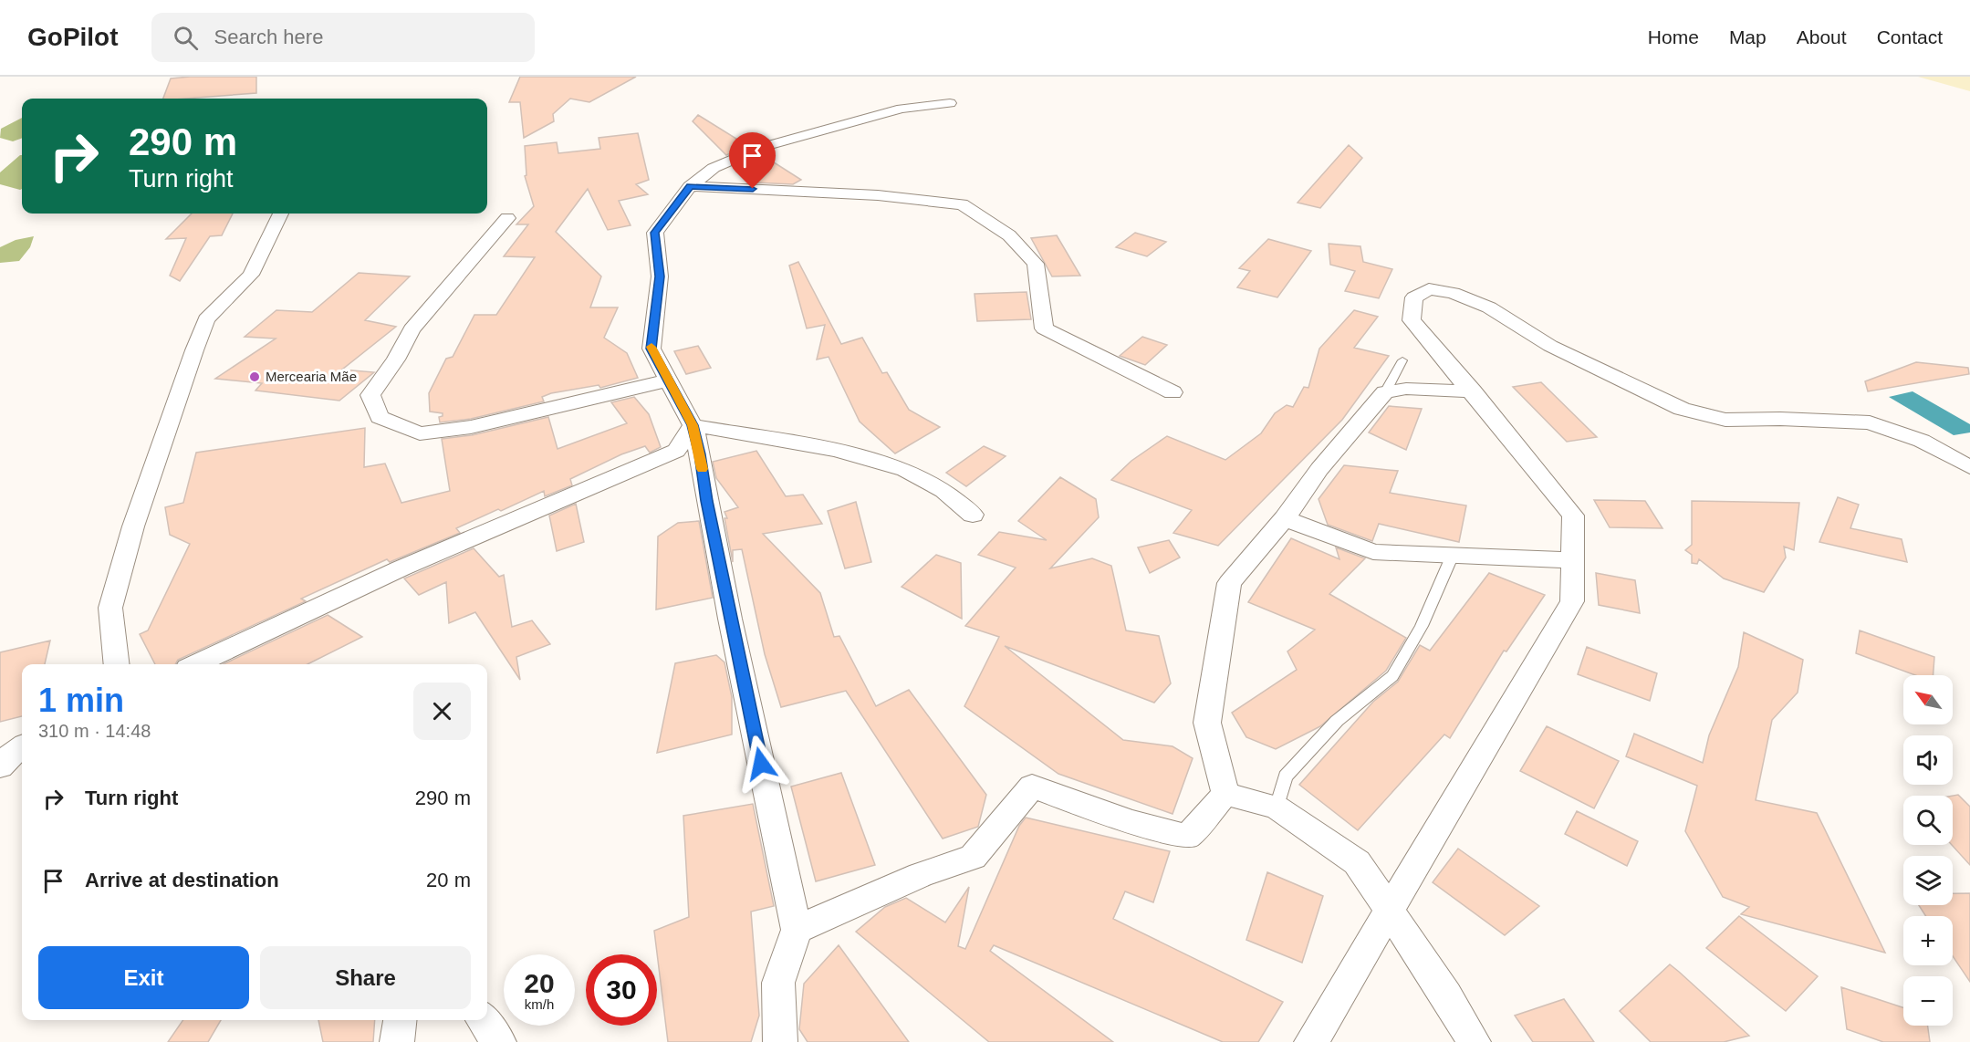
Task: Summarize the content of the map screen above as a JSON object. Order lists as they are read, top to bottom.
{
  "places": ["Mercearia Mãe"],
  "north": "top left",
  "page": {
    "header": "GoPilot",
    "search": "Search here",
    "nav": [
      "Home",
      "Map",
      "About",
      "Contact"
    ],
    "turn": ["290 m", "Turn right"],
    "heading": ["1 min", "310 m · 14:48"],
    "map_buttons": ["+", "−"],
    "list": [
      {
        "name": "Turn right",
        "value": "290 m"
      },
      {
        "name": "Arrive at destination",
        "value": "20 m"
      }
    ],
    "buttons": ["Exit", "Share"],
    "speed": "20 km/h",
    "limit": "30"
  }
}
